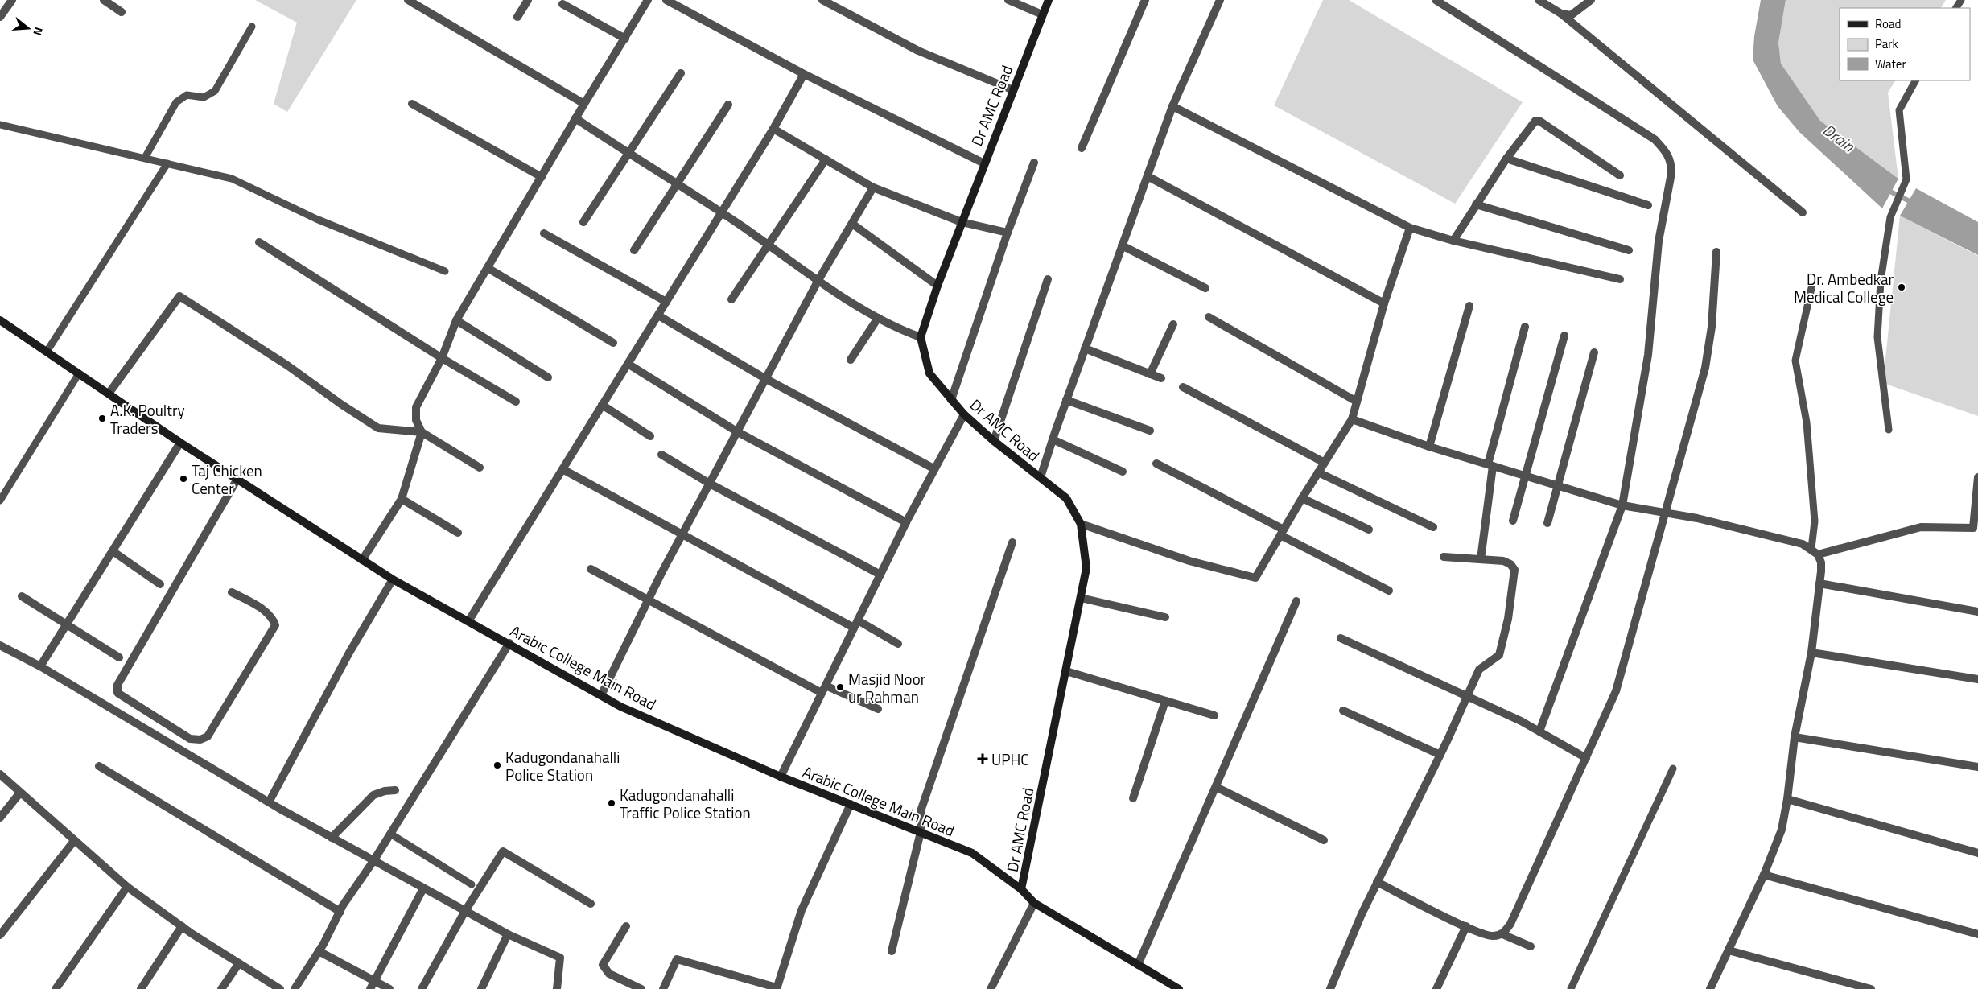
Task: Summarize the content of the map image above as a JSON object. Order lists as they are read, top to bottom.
{
  "streets": {
    "main road": ["Dr AMC Road", "Arabic College Main Road"]
  },
  "crossings": [
    ["Dr AMC Road", "Arabic College Main Road"]
  ],
  "water": ["Drain"],
  "places": {
    "other": [
      "Dr. Ambedkar Medical College",
      "A.K. Poultry Traders",
      "Taj Chicken Center",
      "Masjid Noor ur Rahman",
      "Kadugondanahalli Police Station",
      "Kadugondanahalli Traffic Police Station"
    ],
    "health": ["UPHC"]
  },
  "legend": ["Road", "Park", "Water"],
  "north": "right"
}
